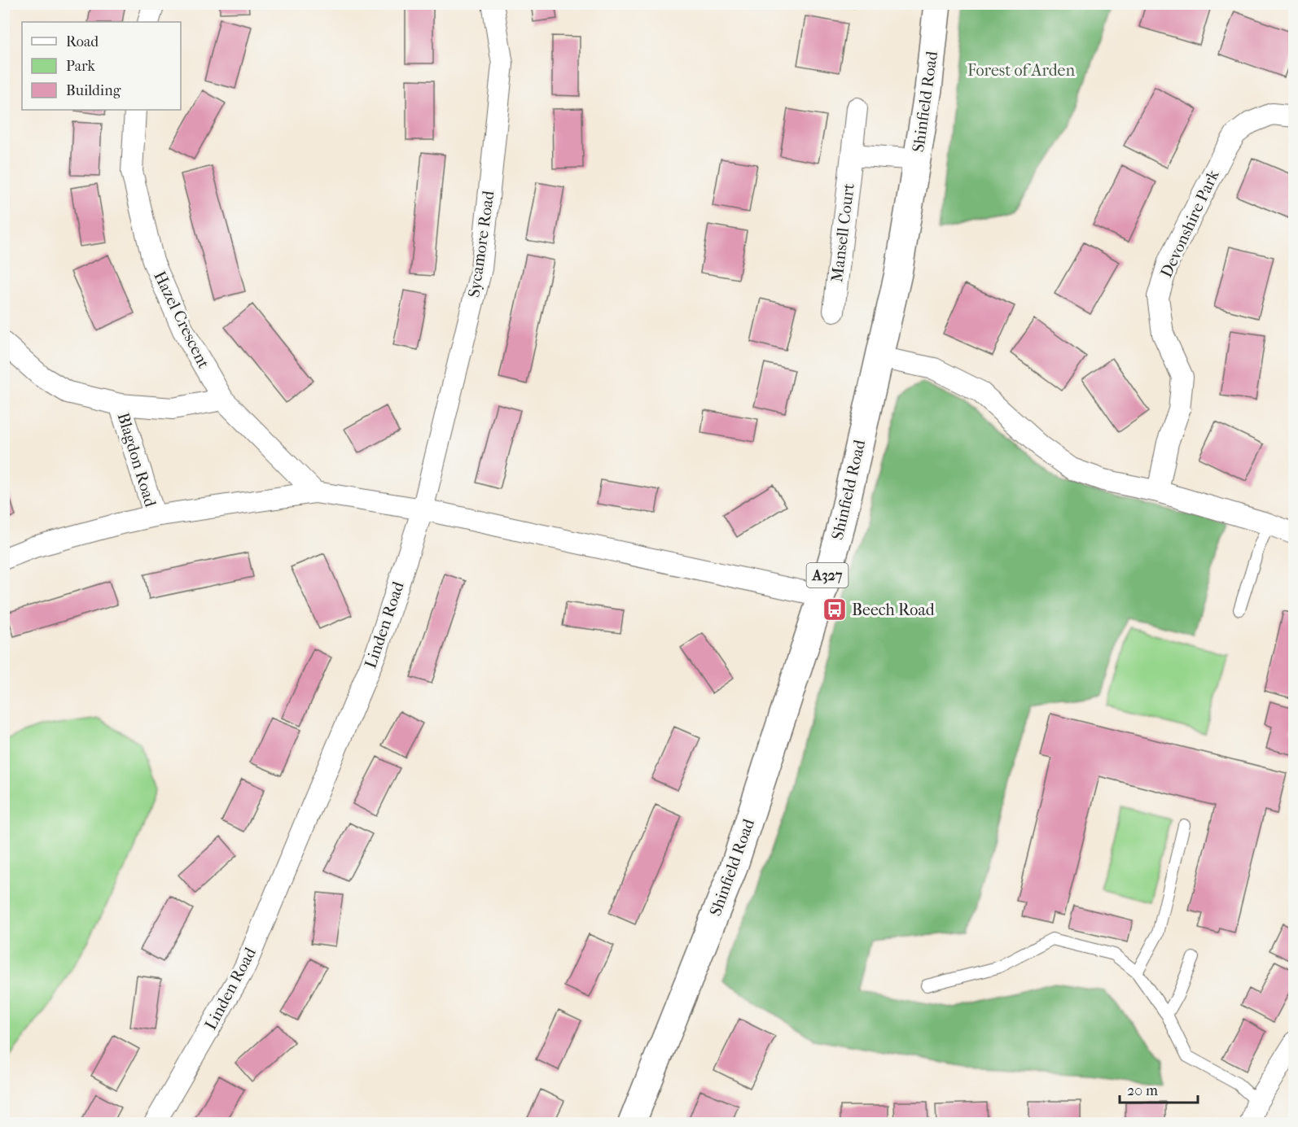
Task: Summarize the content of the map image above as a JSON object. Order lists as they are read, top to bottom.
{
  "streets": {
    "main road": ["Shinfield Road", "A327"],
    "street": [
      "Devonshire Park",
      "Mansell Court",
      "Sycamore Road",
      "Hazel Crescent",
      "Blagdon Road",
      "Linden Road"
    ]
  },
  "crossings": [
    ["Sycamore Road", "Linden Road"],
    ["Hazel Crescent", "Blagdon Road"]
  ],
  "parks": ["Forest of Arden"],
  "places": {
    "bus stop": ["Beech Road"]
  },
  "legend": ["Road", "Park", "Building"],
  "scale_bar": "20 m"
}
